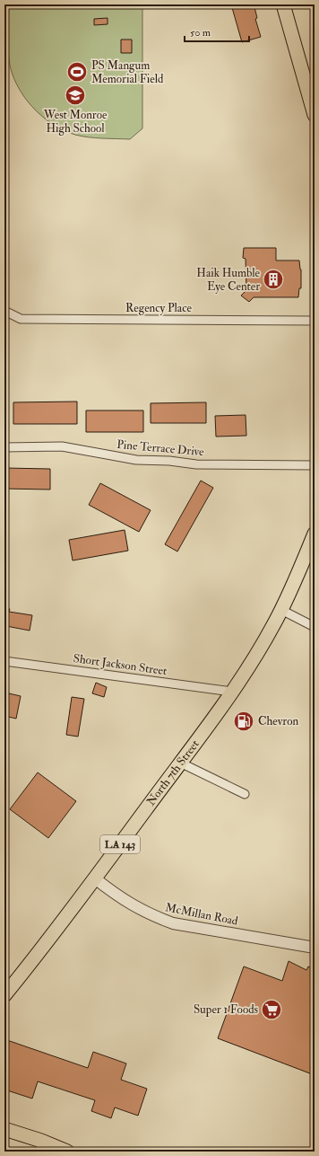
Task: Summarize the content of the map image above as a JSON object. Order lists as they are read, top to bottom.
{
  "streets": {
    "main road": ["North 7th Street", "LA 143"],
    "street": [
      "Regency Place",
      "Pine Terrace Drive",
      "Short Jackson Street",
      "McMillan Road"
    ]
  },
  "crossings": [
    ["Short Jackson Street", "North 7th Street"],
    ["North 7th Street", "McMillan Road"]
  ],
  "places": {
    "sports": ["PS Mangum Memorial Field"],
    "school or university": ["West Monroe High School"],
    "building": ["Haik Humble Eye Center"],
    "fuel station": ["Chevron"],
    "supermarket": ["Super 1 Foods"]
  },
  "scale_bar": "50 m"
}
